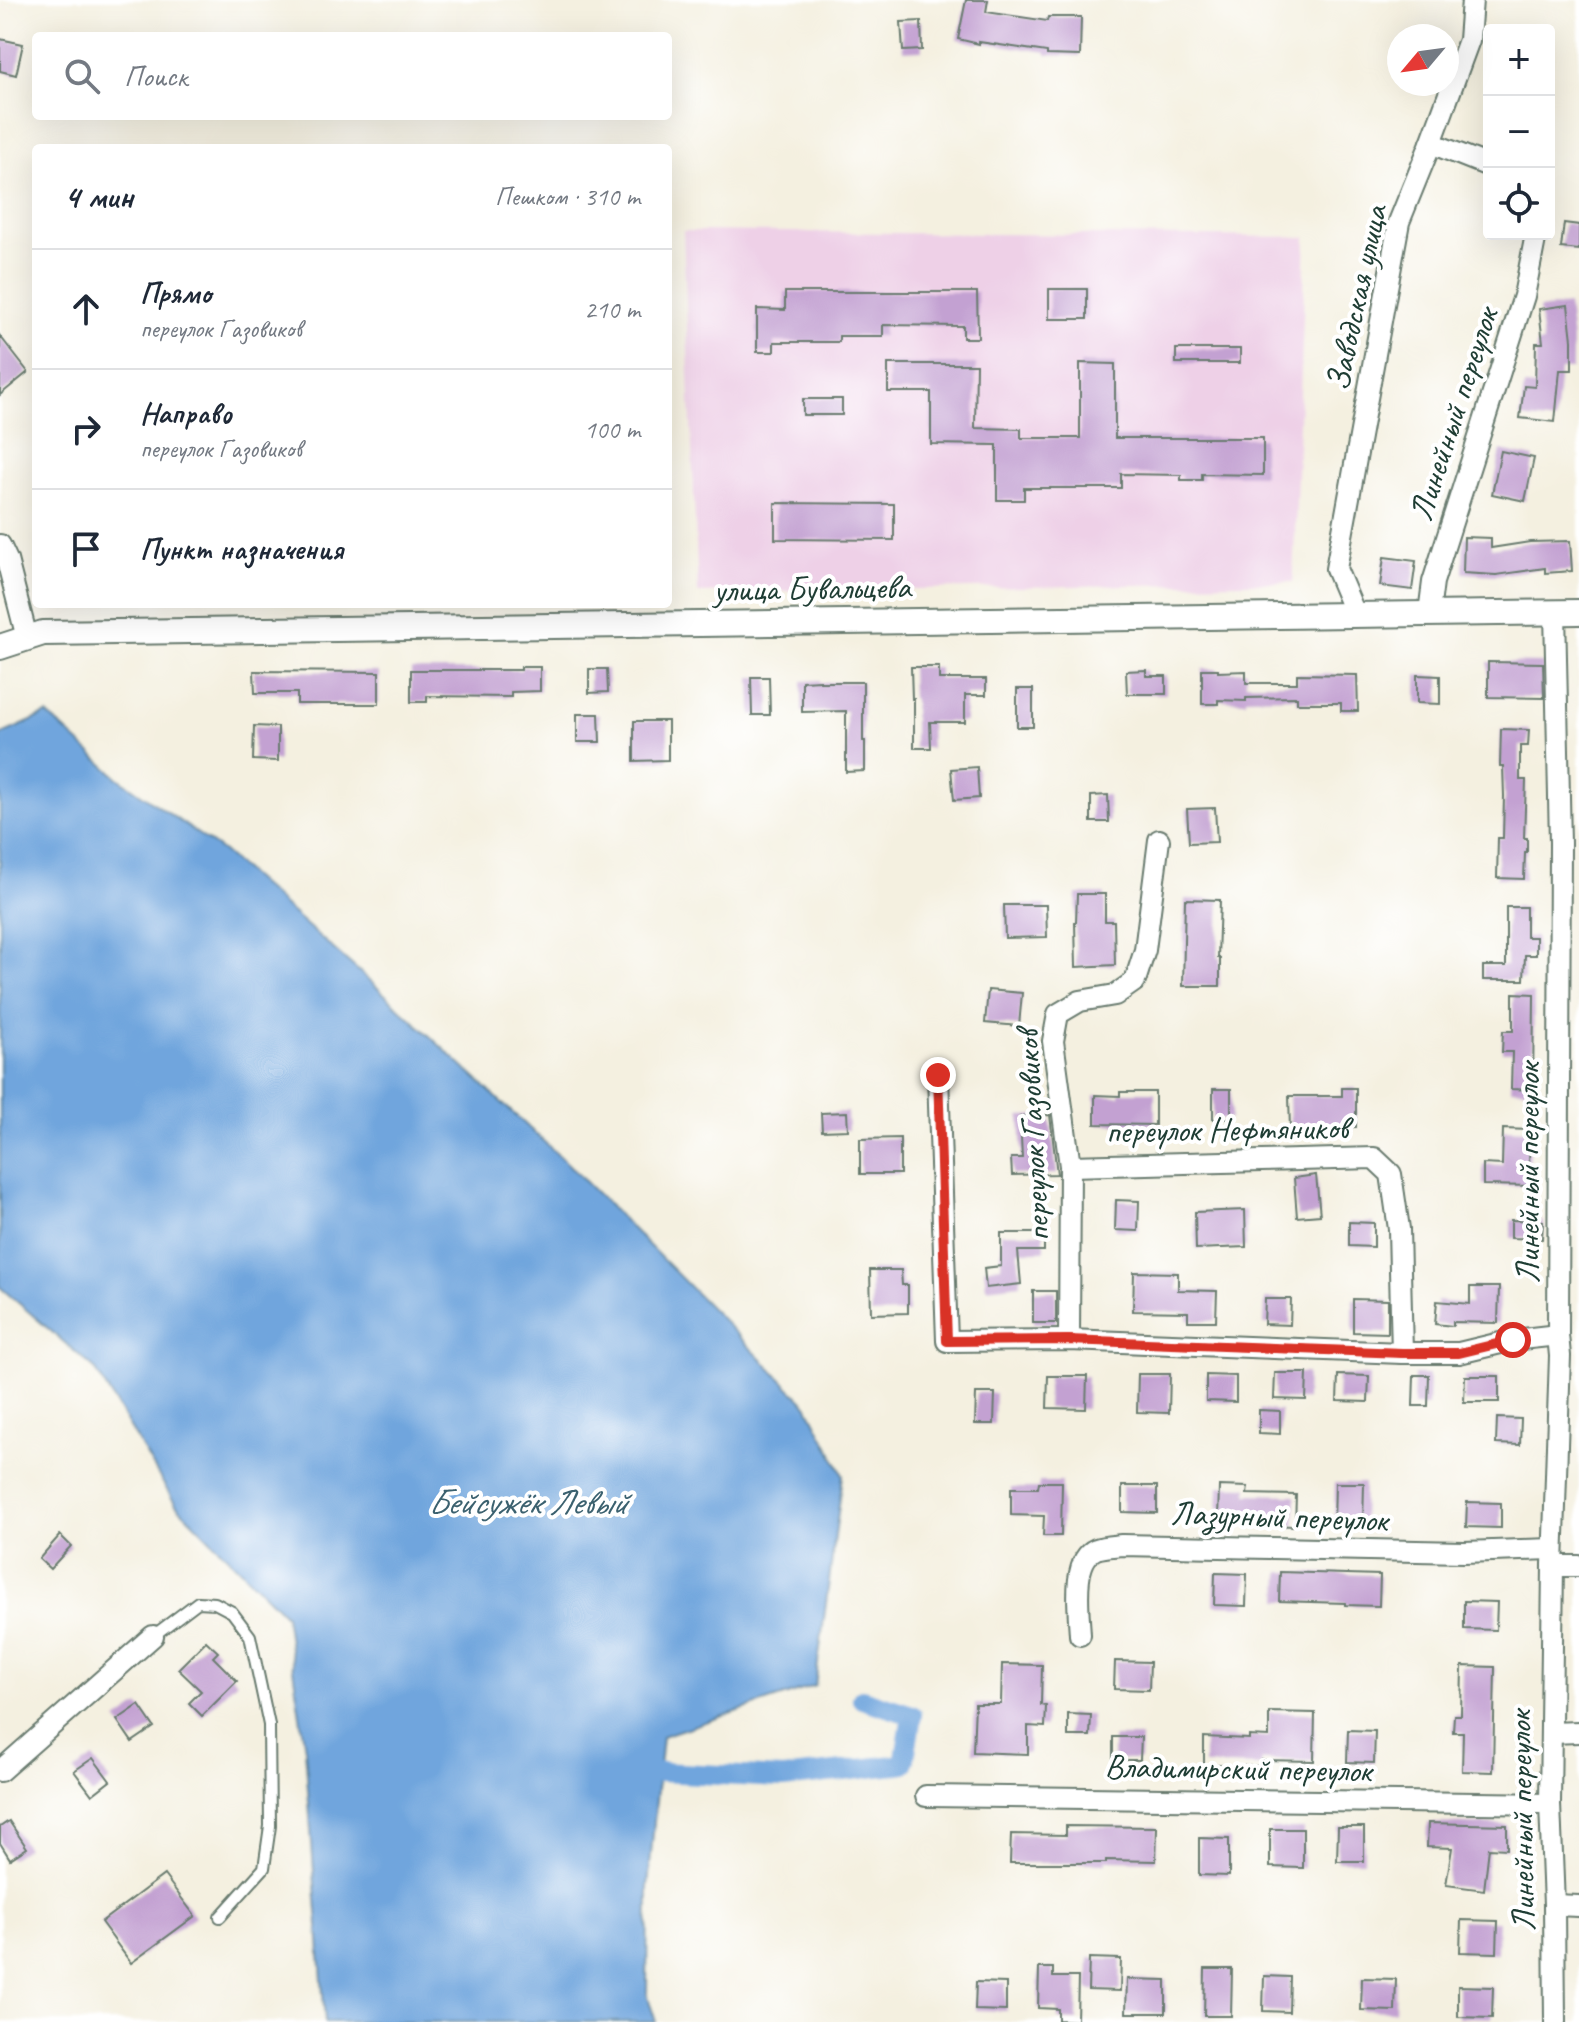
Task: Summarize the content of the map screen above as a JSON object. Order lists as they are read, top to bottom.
{
  "streets": {
    "street": [
      "Заводская улица",
      "Линейный переулок",
      "улица Бувальцева",
      "переулок Нефтяников",
      "переулок Газовиков",
      "Лазурный переулок",
      "Владимирский переулок"
    ]
  },
  "crossings": [
    ["Заводская улица", "улица Бувальцева"],
    ["Линейный переулок", "улица Бувальцева"],
    ["Линейный переулок", "Лазурный переулок"],
    ["Линейный переулок", "Владимирский переулок"],
    ["переулок Нефтяников", "переулок Газовиков"]
  ],
  "water": ["Бейсужёк Левый"],
  "north": "bottom left",
  "page": {
    "map_buttons": ["+", "−"],
    "search": "Поиск",
    "heading": ["4 мин", "Пешком · 310 m"],
    "list": [
      ["Прямо", "переулок Газовиков", "210 m"],
      ["Направо", "переулок Газовиков", "100 m"],
      "Пункт назначения"
    ]
  }
}
